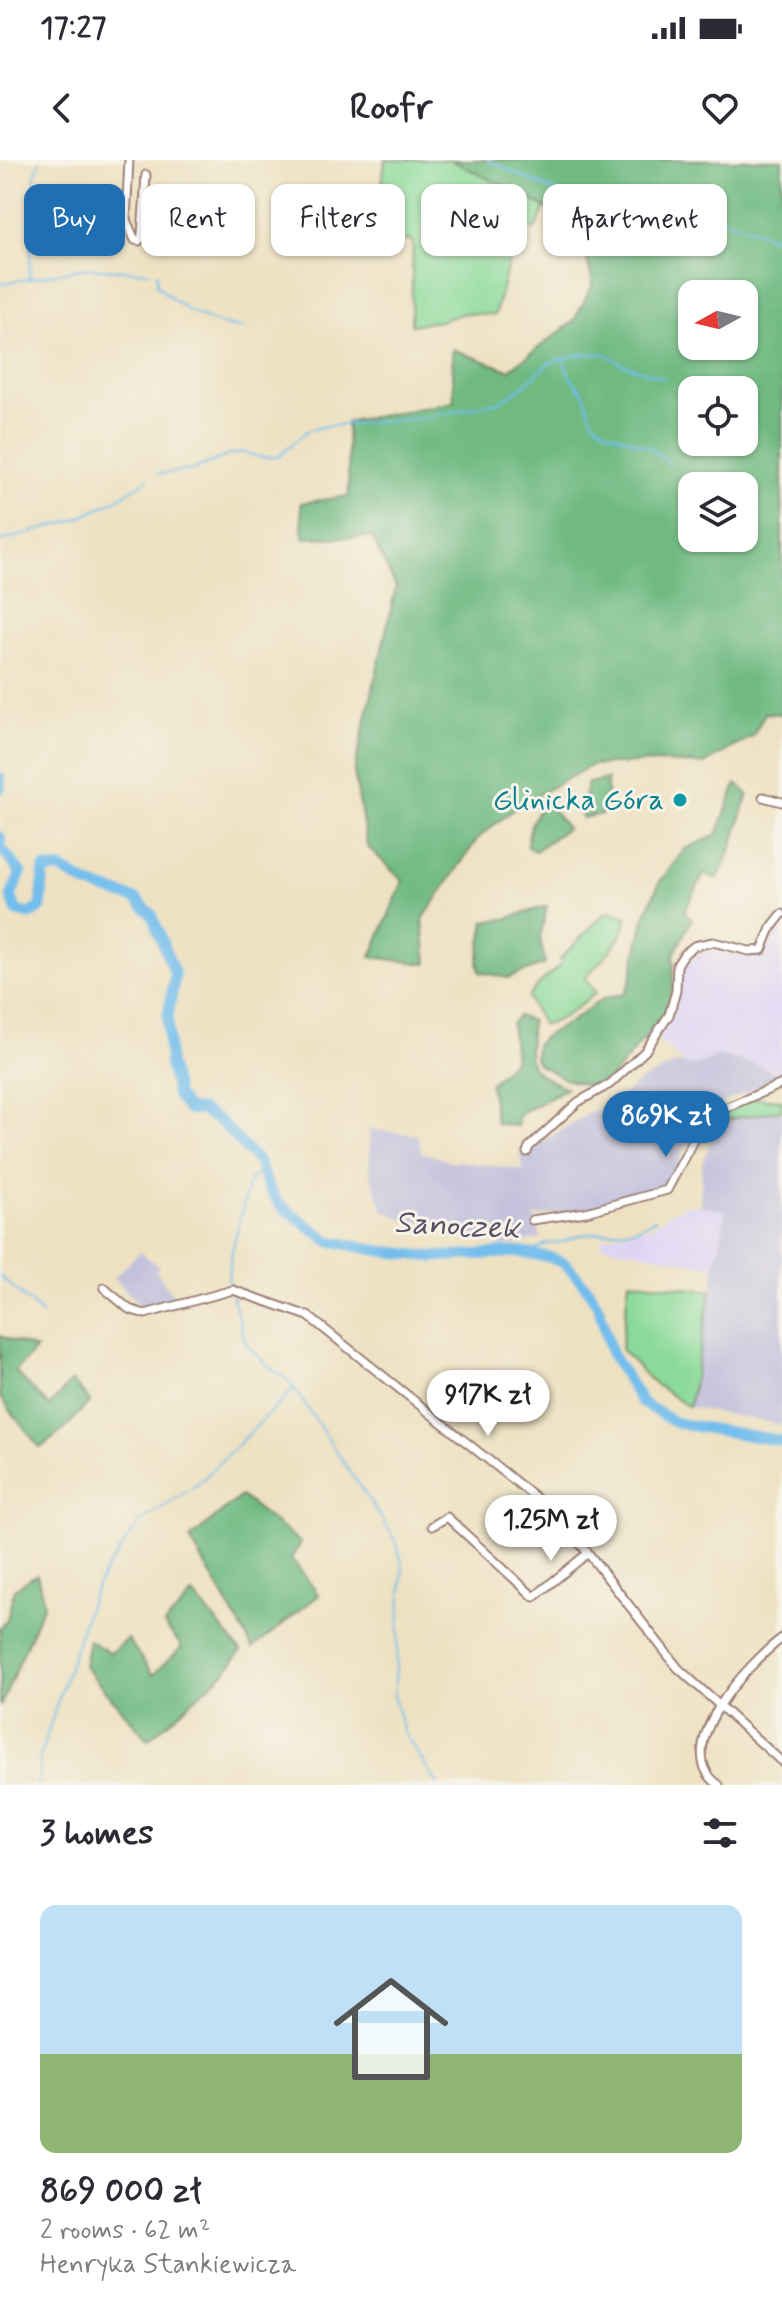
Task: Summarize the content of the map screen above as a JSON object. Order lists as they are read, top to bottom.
{
  "water": ["Sanoczek"],
  "places": ["Glinicka Góra"],
  "north": "left",
  "page": {
    "status": "17:27",
    "header": "Roofr",
    "chip": [
      "Buy",
      "Rent",
      "Filters",
      "New",
      "Apartment"
    ],
    "price": ["869K zł", "917K zł", "1.25M zł"],
    "heading": "3 homes",
    "list": [
      {
        "name": "869 000 zł",
        "note": "2 rooms · 62 m² · Henryka Stankiewicza"
      }
    ]
  }
}
